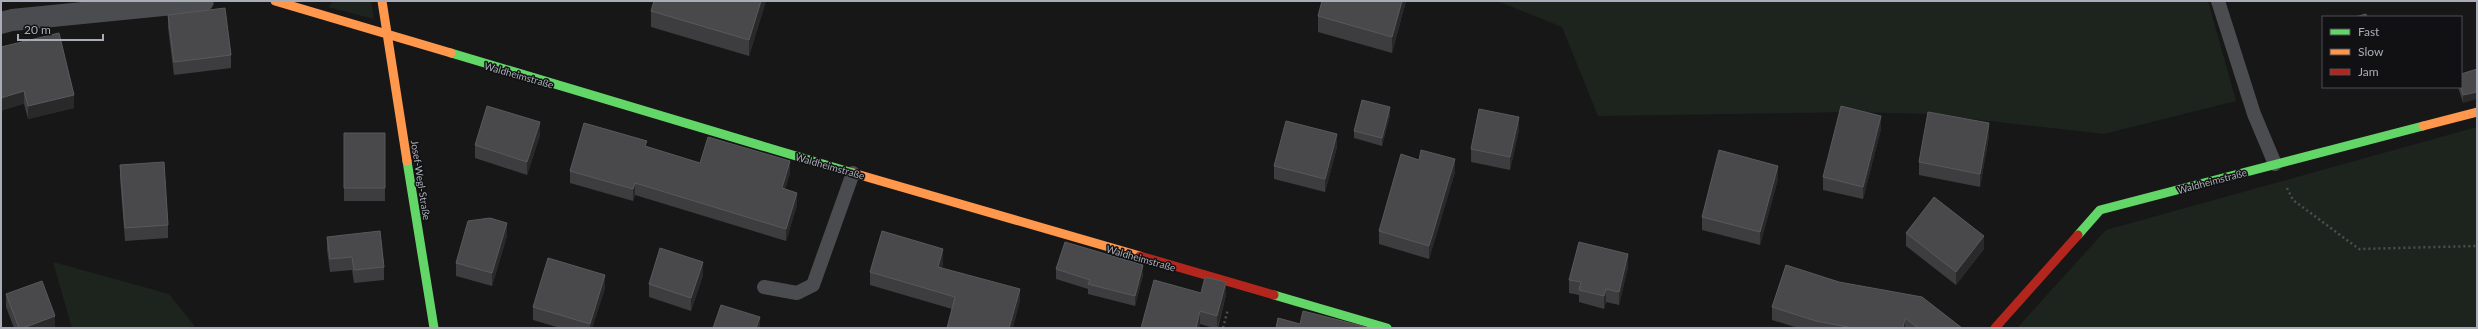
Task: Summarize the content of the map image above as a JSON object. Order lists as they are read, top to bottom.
{
  "streets": {
    "street": ["Waldheimstraße", "Josef-Wegl-Straße"]
  },
  "crossings": [
    ["Waldheimstraße", "Josef-Wegl-Straße"]
  ],
  "legend": ["Fast", "Slow", "Jam"],
  "scale_bar": "20 m"
}
